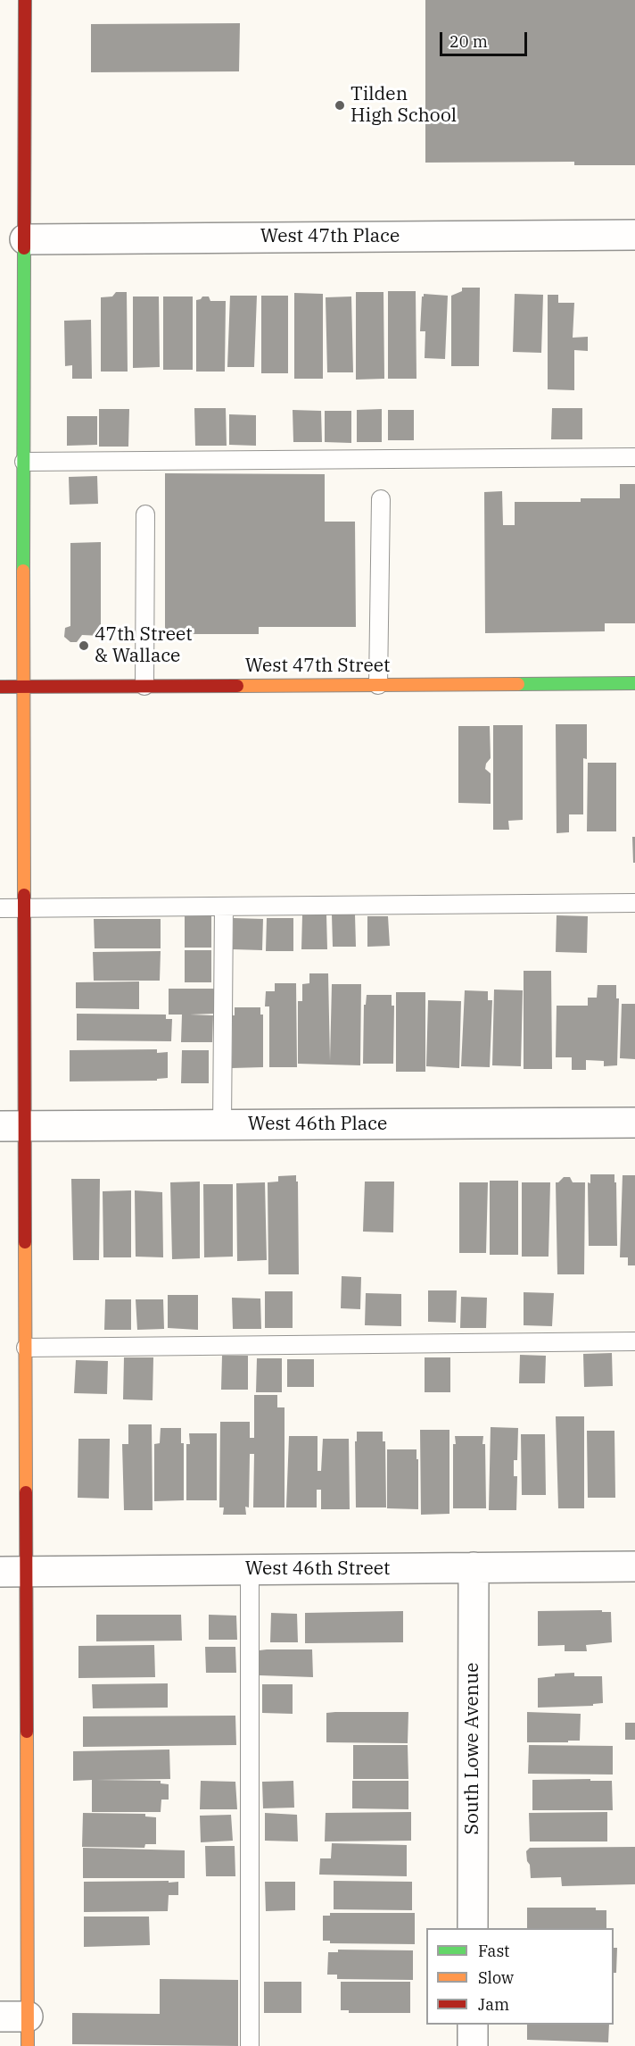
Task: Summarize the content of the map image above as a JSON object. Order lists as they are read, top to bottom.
{
  "streets": {
    "street": [
      "West 47th Place",
      "West 47th Street",
      "West 46th Place",
      "West 46th Street",
      "South Lowe Avenue"
    ]
  },
  "crossings": [
    ["West 46th Street", "South Lowe Avenue"]
  ],
  "places": ["Tilden High School", "47th Street & Wallace"],
  "legend": ["Fast", "Slow", "Jam"],
  "scale_bar": "20 m"
}
